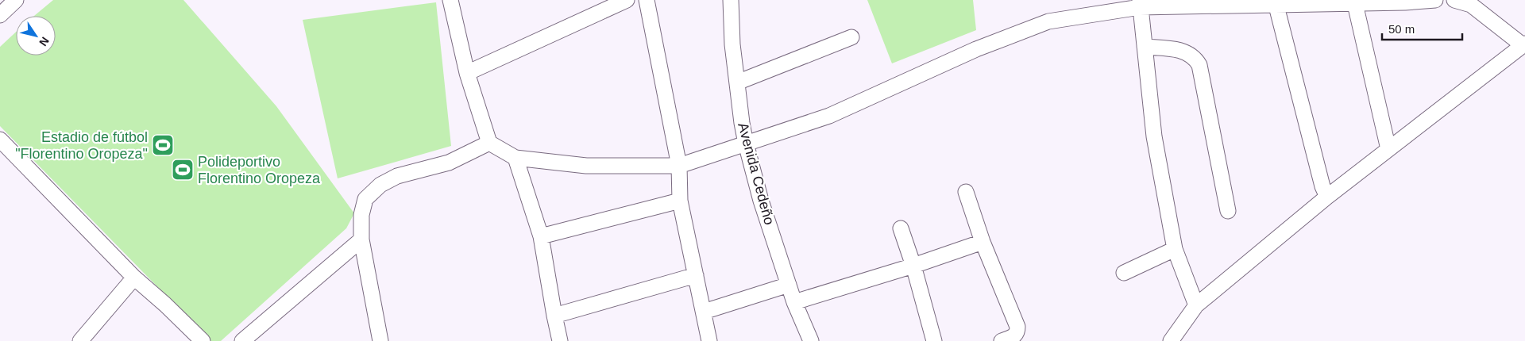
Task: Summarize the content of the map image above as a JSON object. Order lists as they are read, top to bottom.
{
  "streets": {
    "street": ["Avenida Cedeño"]
  },
  "places": {
    "sports": ["Estadio de fútbol \"Florentino Oropeza\"", "Polideportivo Florentino Oropeza"]
  },
  "scale_bar": "50 m",
  "north": "bottom right"
}
